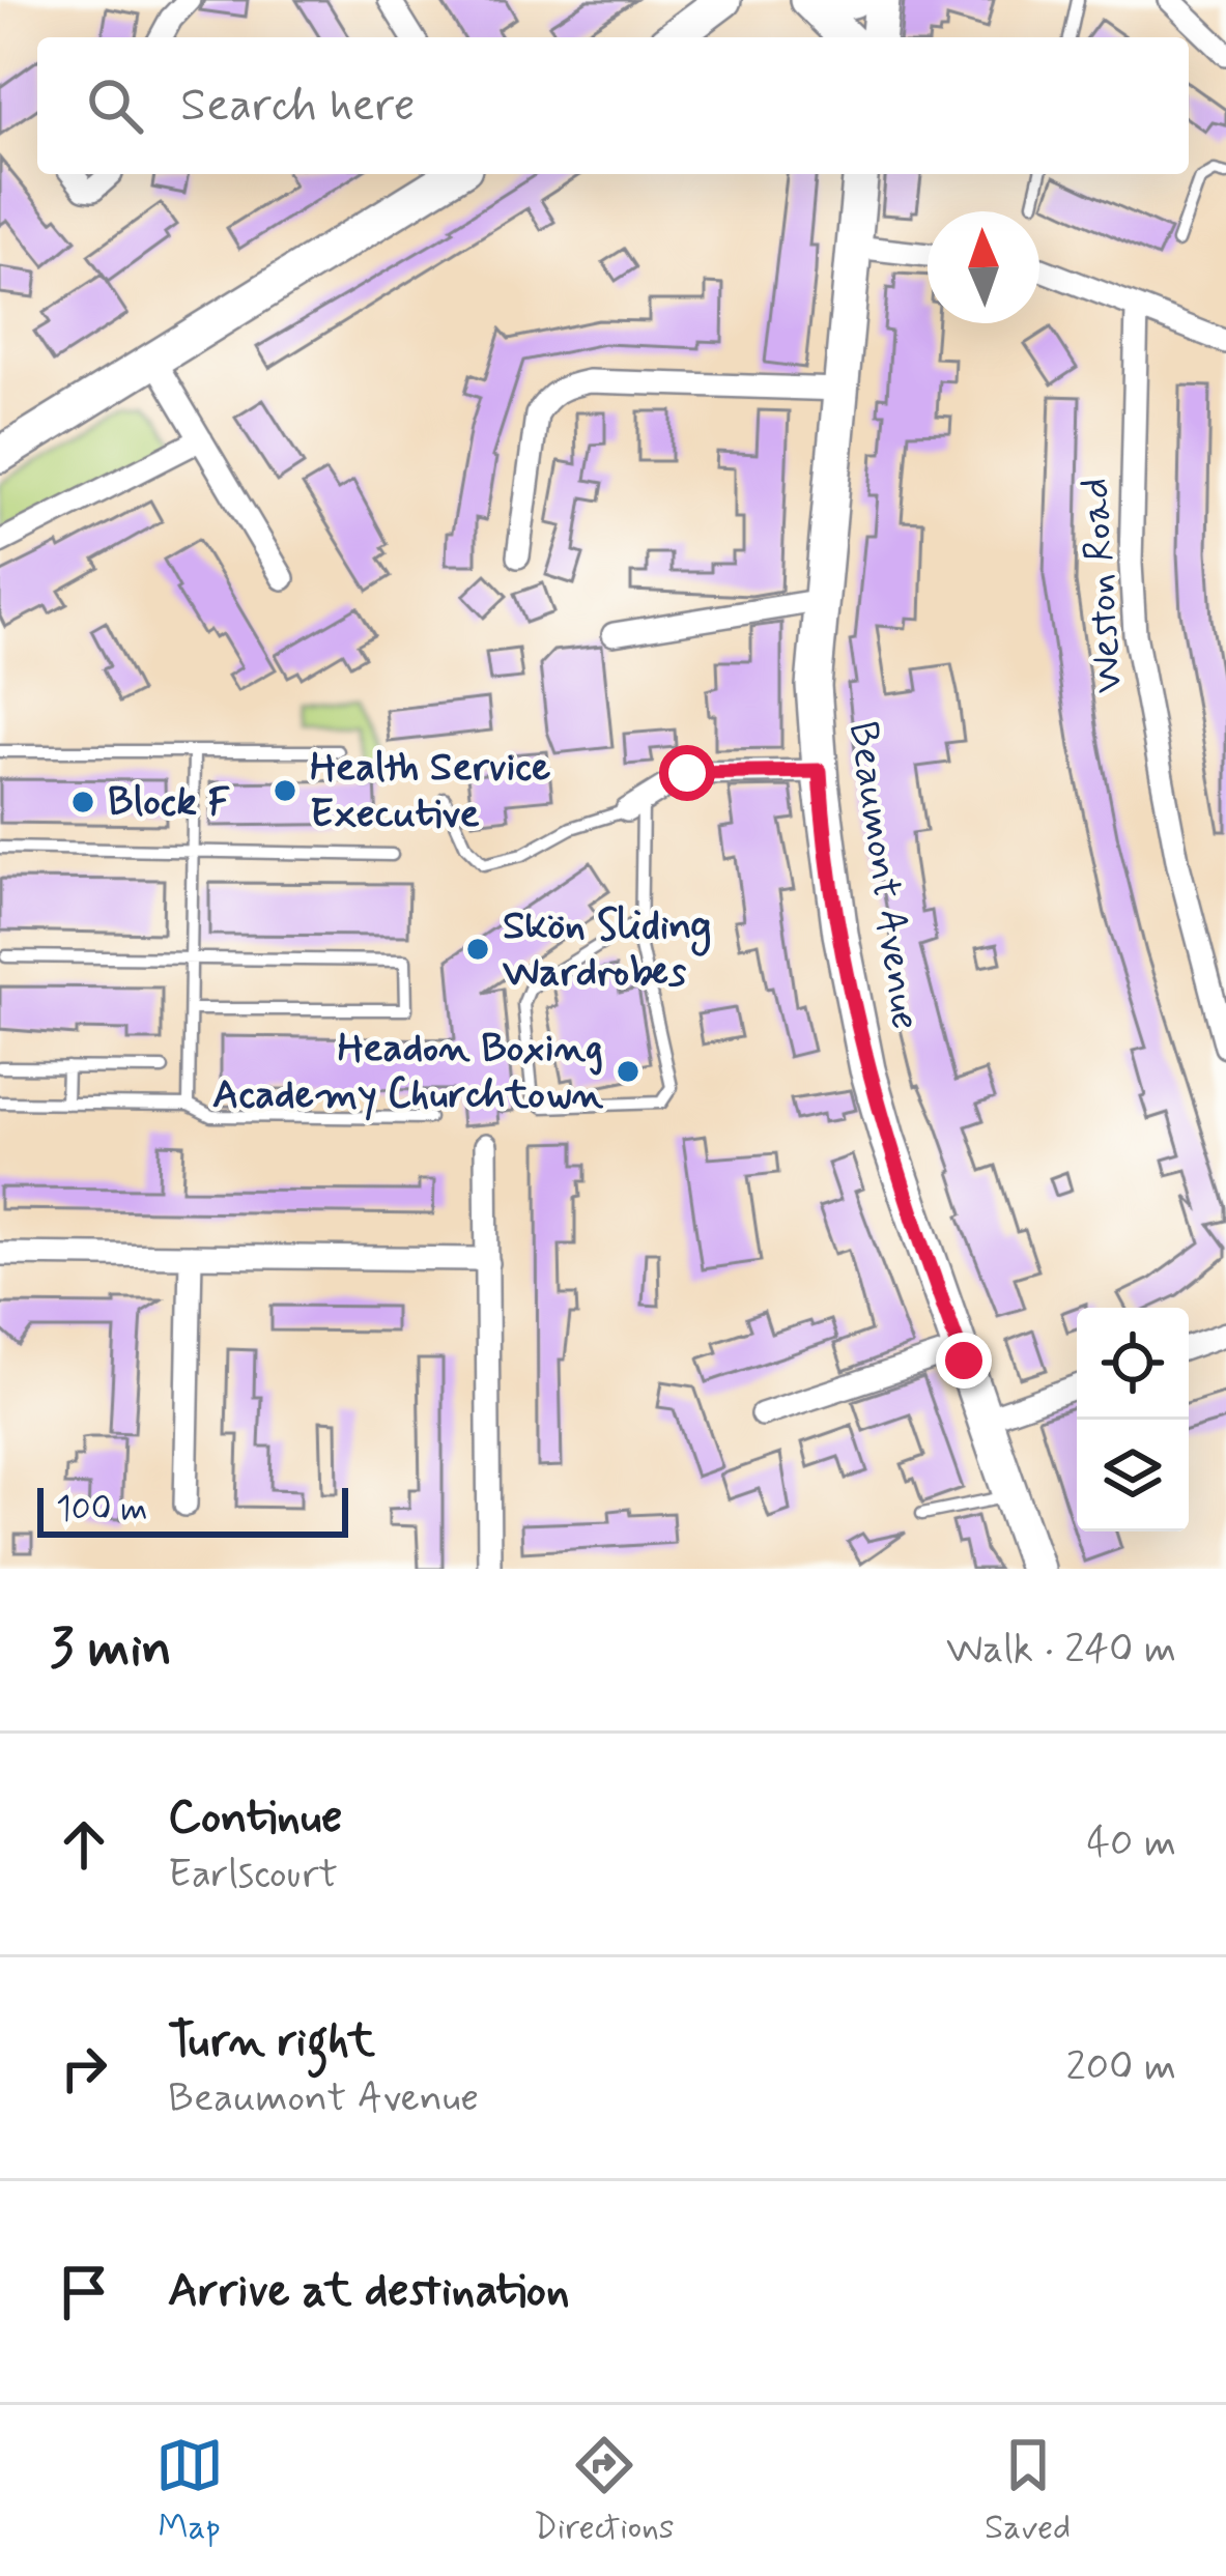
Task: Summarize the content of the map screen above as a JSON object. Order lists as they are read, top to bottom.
{
  "streets": {
    "street": ["Weston Road", "Beaumont Avenue"]
  },
  "places": [
    "Health Service Executive",
    "Block F",
    "Skön Sliding Wardrobes",
    "Headon Boxing Academy Churchtown"
  ],
  "scale_bar": "100 m",
  "north": "top",
  "page": {
    "search": "Search here",
    "scale": "100 m",
    "heading": ["3 min", "Walk · 240 m"],
    "list": [
      ["Continue", "Earlscourt", "40 m"],
      ["Turn right", "Beaumont Avenue", "200 m"],
      "Arrive at destination"
    ],
    "nav": ["Map", "Directions", "Saved"]
  }
}
